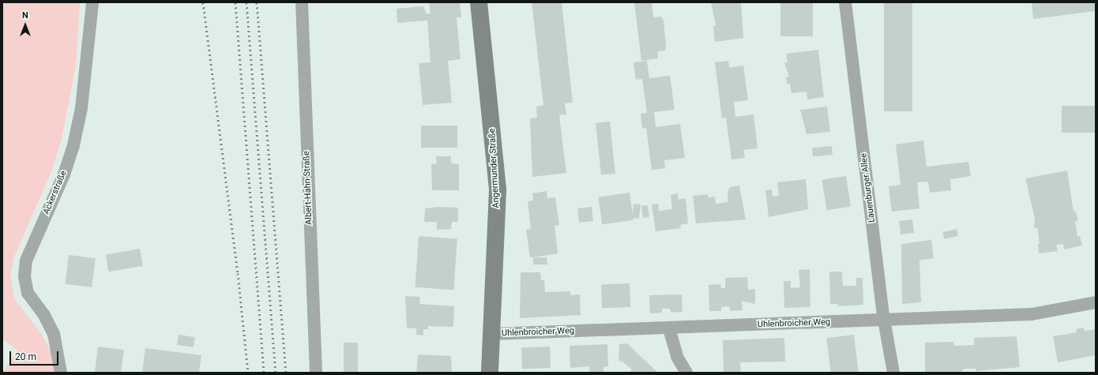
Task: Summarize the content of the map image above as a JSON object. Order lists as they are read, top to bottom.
{
  "streets": {
    "main road": ["Angermunder Straße"],
    "street": [
      "Albert-Hahn-Straße",
      "Lauenburger Allee",
      "Ackerstraße",
      "Uhlenbroicher Weg"
    ]
  },
  "crossings": [
    ["Angermunder Straße", "Uhlenbroicher Weg"],
    ["Lauenburger Allee", "Uhlenbroicher Weg"]
  ],
  "scale_bar": "20 m",
  "north": "top"
}
